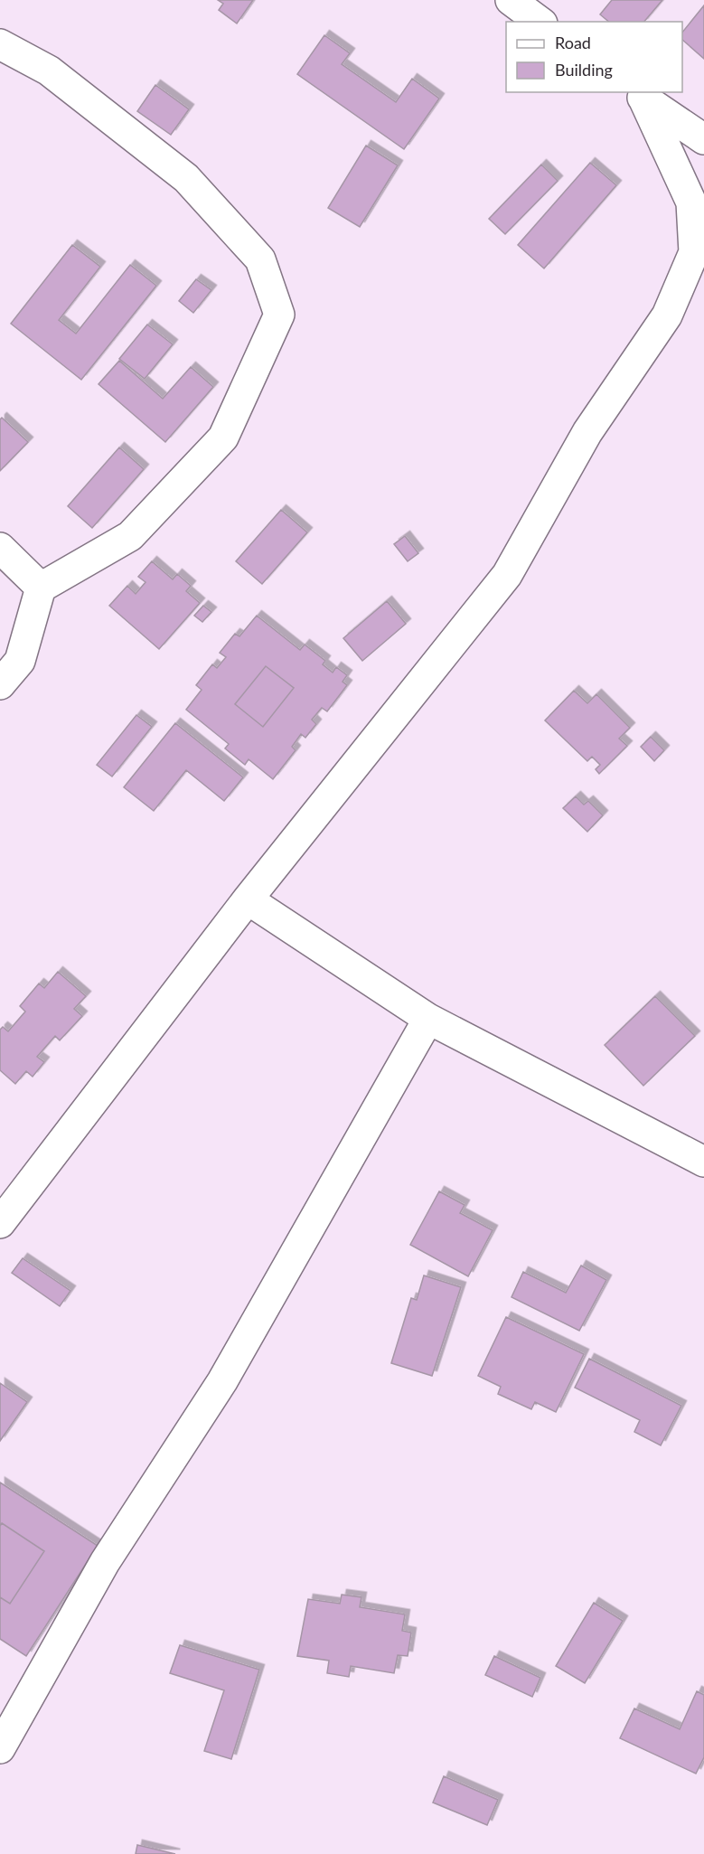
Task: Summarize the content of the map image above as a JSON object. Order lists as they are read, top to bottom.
{
  "legend": ["Road", "Building"]
}
